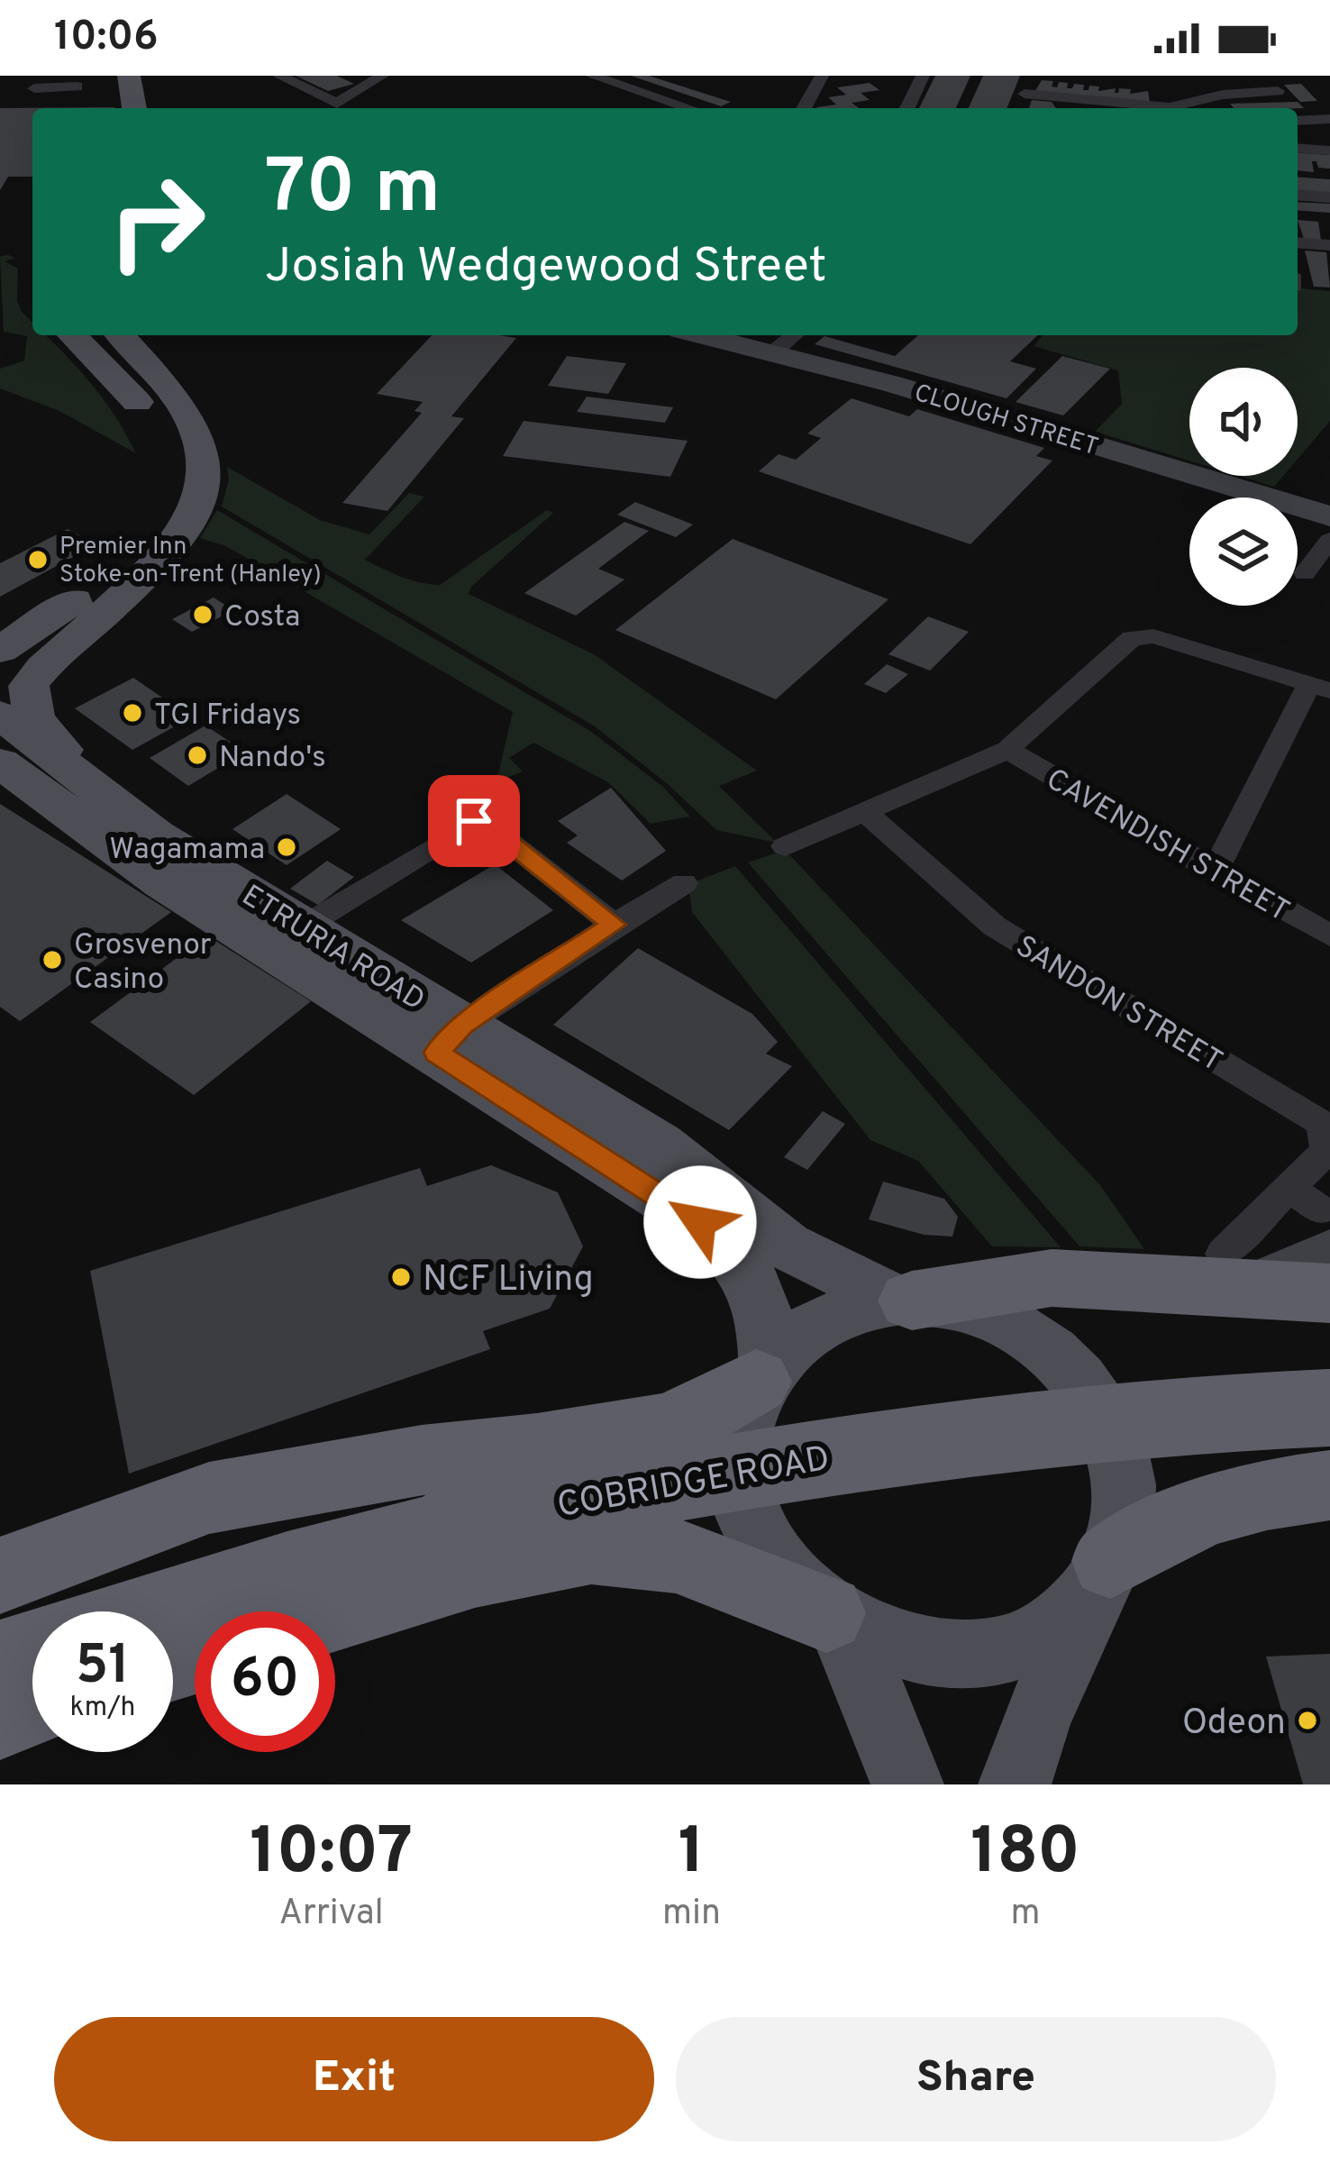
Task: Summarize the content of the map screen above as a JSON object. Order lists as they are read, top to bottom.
{
  "streets": {
    "highway": ["COBRIDGE ROAD"],
    "main road": ["ETRURIA ROAD"],
    "street": ["CLOUGH STREET", "CAVENDISH STREET", "SANDON STREET"]
  },
  "places": [
    "Premier Inn Stoke-on-Trent (Hanley)",
    "Costa",
    "TGI Fridays",
    "Nando's",
    "Wagamama",
    "Grosvenor Casino",
    "NCF Living",
    "Odeon"
  ],
  "page": {
    "status": "10:06",
    "turn": ["70 m", "Josiah Wedgewood Street"],
    "speed": "51 km/h",
    "limit": "60",
    "eta": [
      "10:07",
      "Arrival",
      "1",
      "min",
      "180",
      "m"
    ],
    "buttons": ["Exit", "Share"]
  }
}
